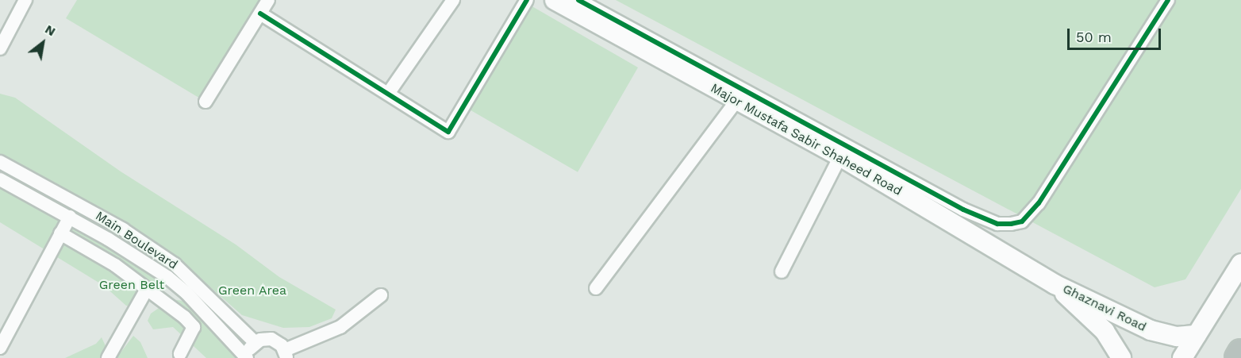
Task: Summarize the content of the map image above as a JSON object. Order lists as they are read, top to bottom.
{
  "streets": {
    "street": ["Major Mustafa Sabir Shaheed Road", "Main Boulevard", "Ghaznavi Road"]
  },
  "crossings": [
    ["Major Mustafa Sabir Shaheed Road", "Ghaznavi Road"]
  ],
  "parks": ["Green Belt", "Green Area"],
  "scale_bar": "50 m",
  "north": "top right"
}
